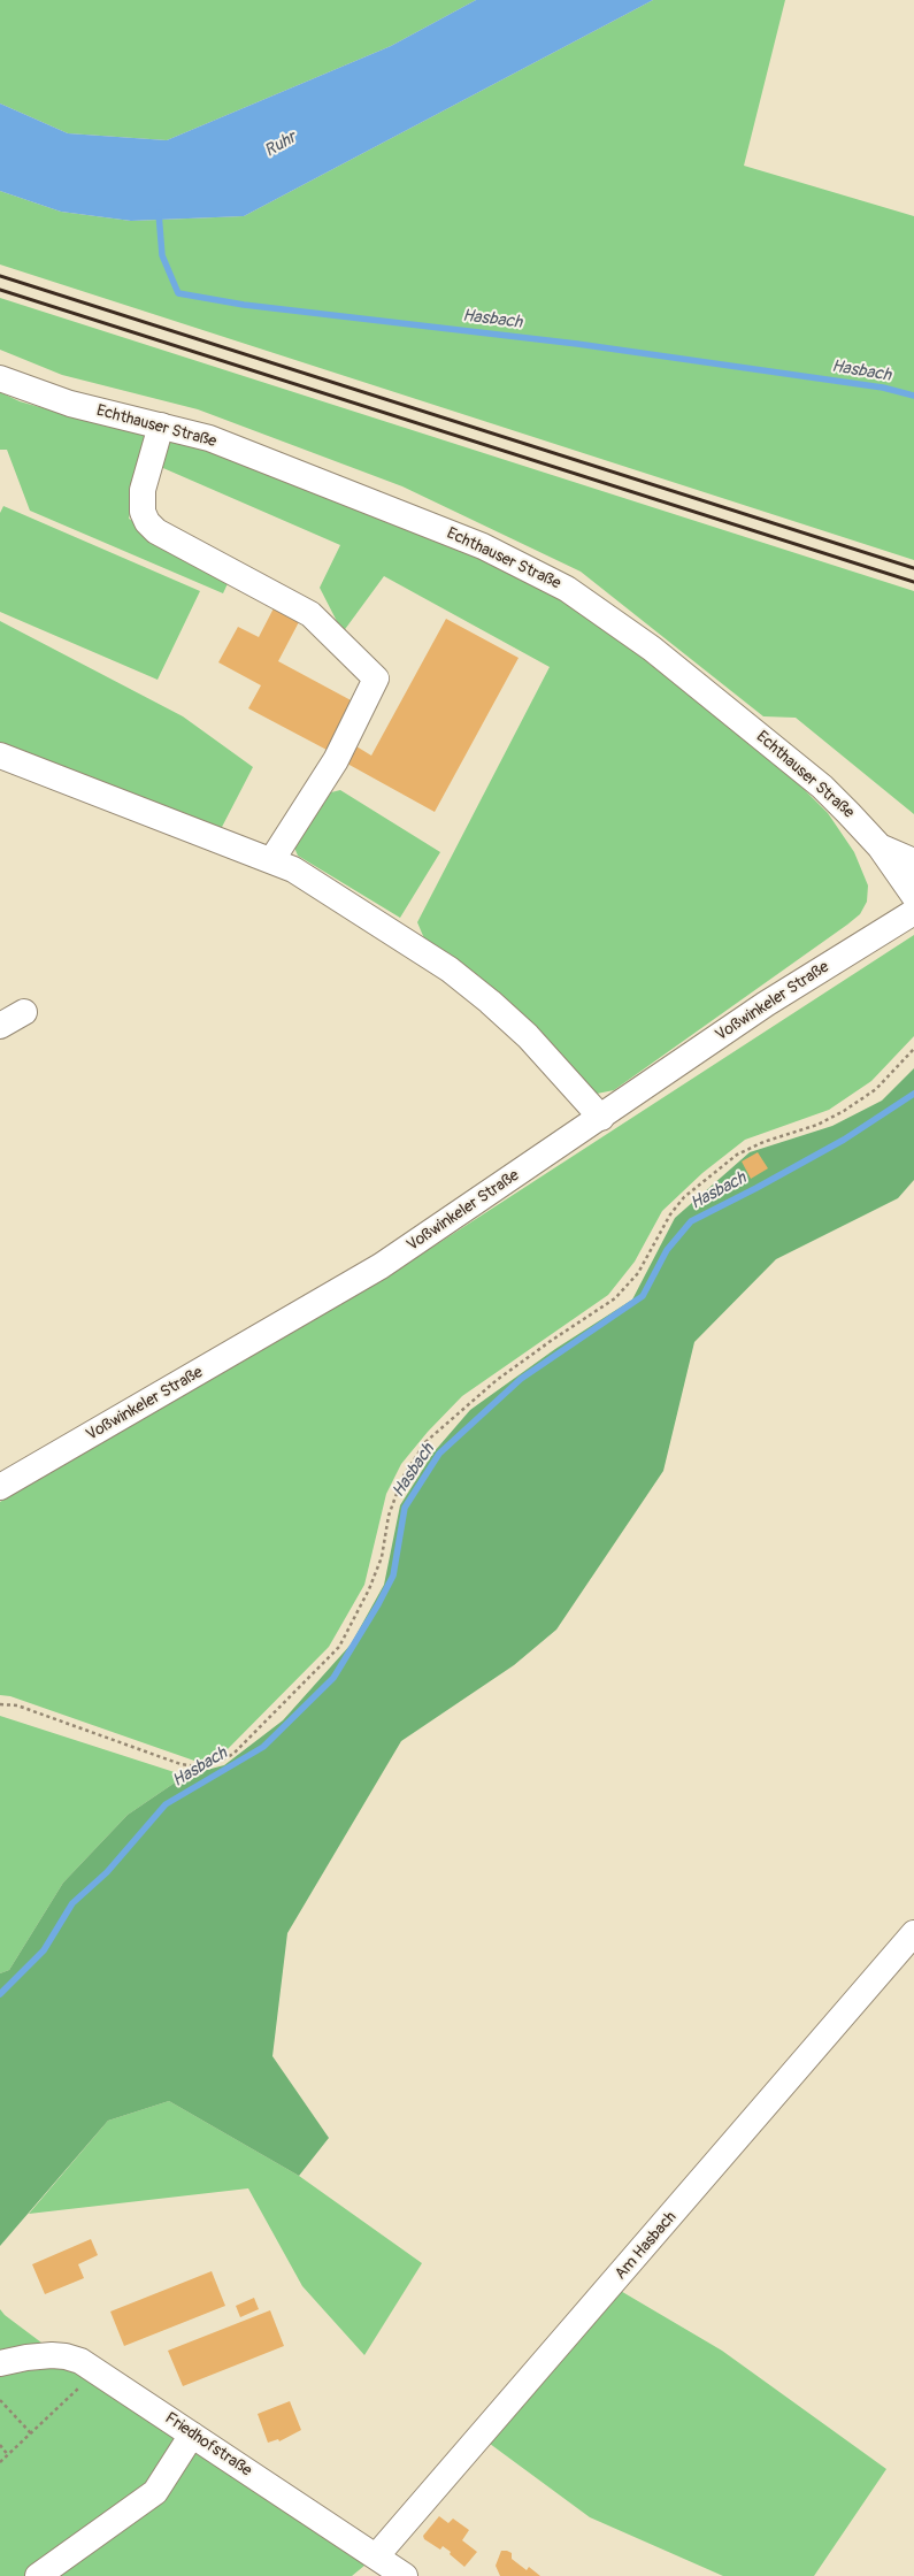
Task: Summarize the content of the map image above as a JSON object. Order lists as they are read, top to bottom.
{
  "streets": {
    "main road": [
      "Echthauser Straße",
      "Voßwinkeler Straße",
      "Am Hasbach",
      "Friedhofstraße"
    ]
  },
  "crossings": [
    ["Am Hasbach", "Friedhofstraße"]
  ],
  "water": ["Ruhr", "Hasbach"]
}
